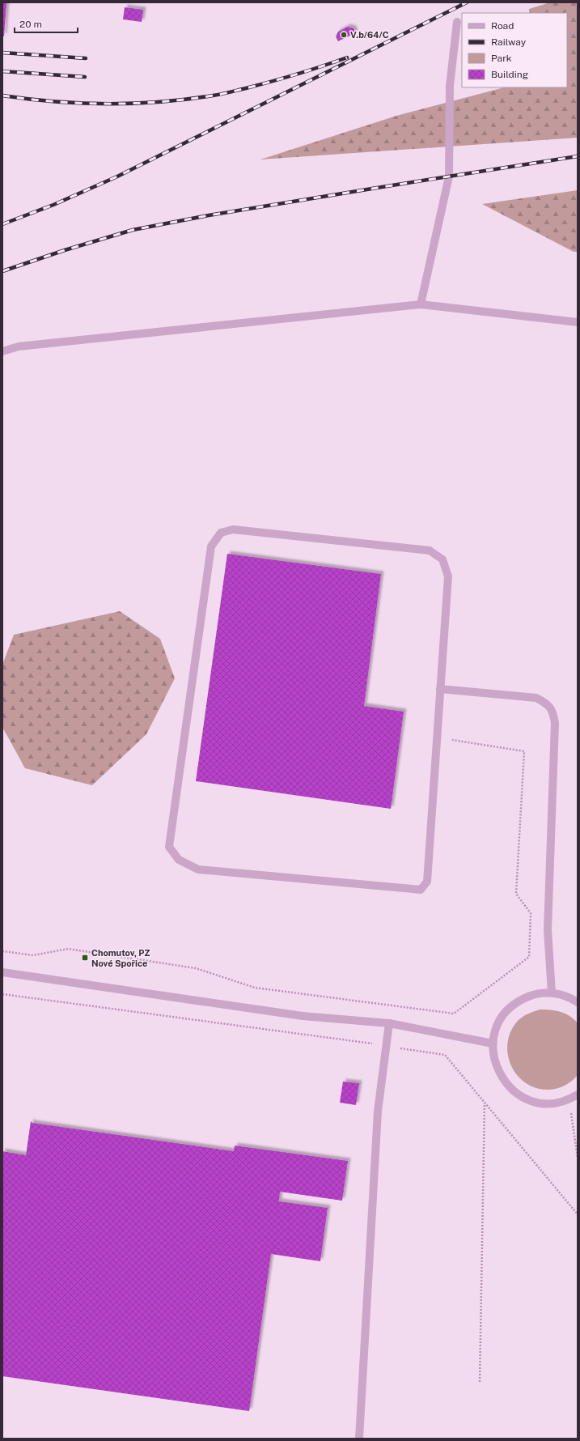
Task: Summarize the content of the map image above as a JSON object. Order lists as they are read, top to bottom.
{
  "places": {
    "other": ["V.b/64/C"],
    "transit": ["Chomutov, PZ Nové Spořice"]
  },
  "legend": [
    "Road",
    "Railway",
    "Park",
    "Building"
  ],
  "scale_bar": "20 m"
}
